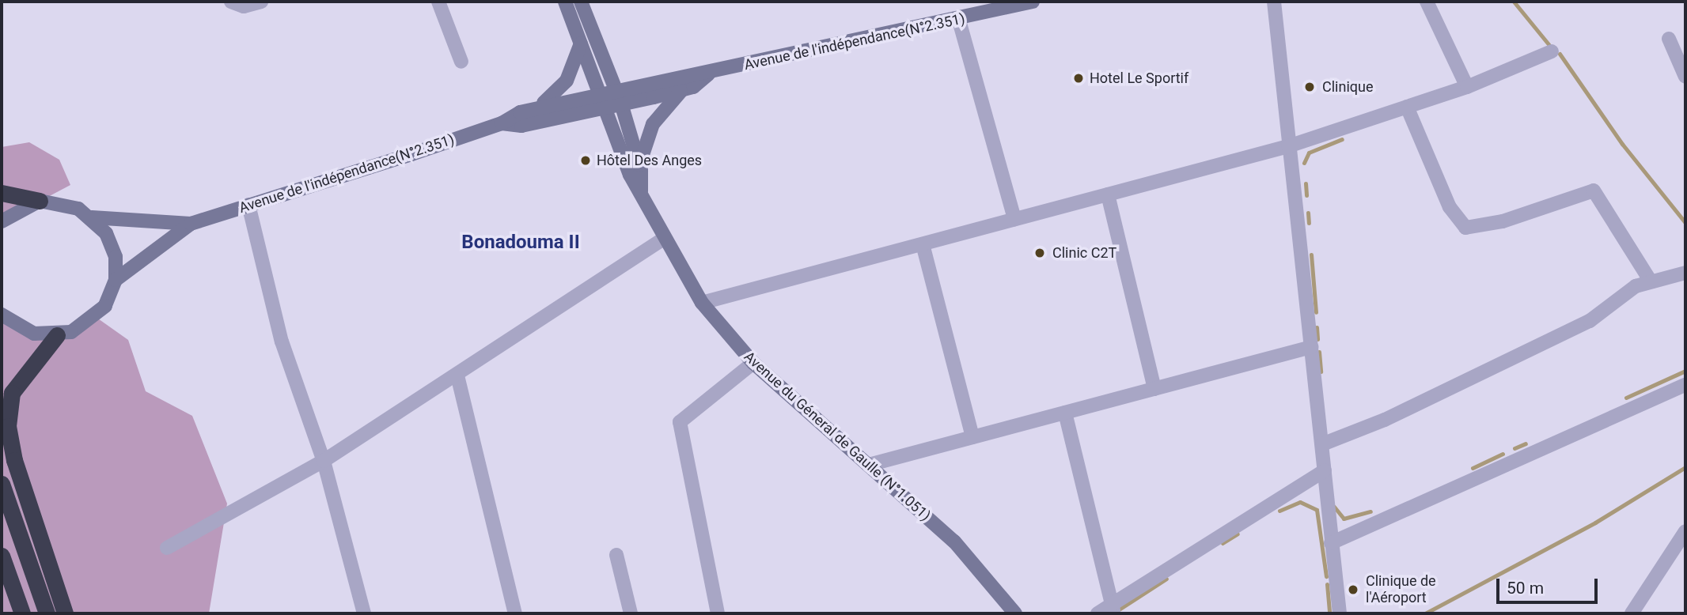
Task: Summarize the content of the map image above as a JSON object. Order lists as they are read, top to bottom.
{
  "streets": {
    "main road": ["Avenue de l'indépendance(N°2.351)", "Avenue du Géneral de Gaulle (N°1.051)"]
  },
  "crossings": [
    ["Avenue de l'indépendance(N°2.351)", "Avenue du Géneral de Gaulle (N°1.051)"]
  ],
  "districts": ["Bonadouma II"],
  "places": [
    "Hotel Le Sportif",
    "Clinique",
    "Hôtel Des Anges",
    "Clinic C2T",
    "Clinique de l'Aéroport"
  ],
  "scale_bar": "50 m"
}
